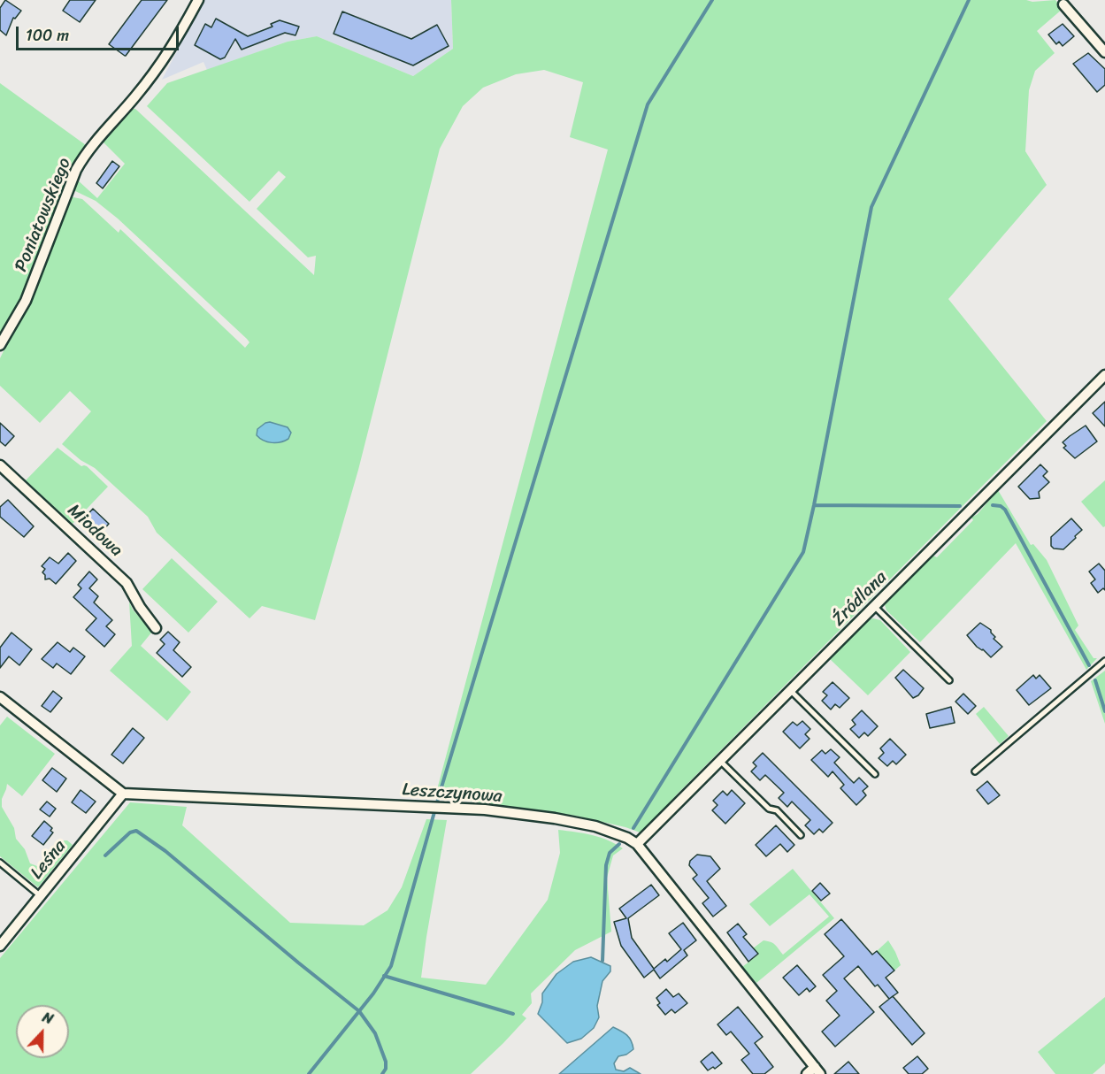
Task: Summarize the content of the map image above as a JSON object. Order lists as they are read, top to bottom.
{
  "streets": {
    "street": [
      "Poniatowskiego",
      "Miodowa",
      "Źródlana",
      "Leszczynowa",
      "Leśna"
    ]
  },
  "crossings": [
    ["Źródlana", "Leszczynowa"],
    ["Leszczynowa", "Leśna"]
  ],
  "scale_bar": "100 m",
  "north": "top"
}
